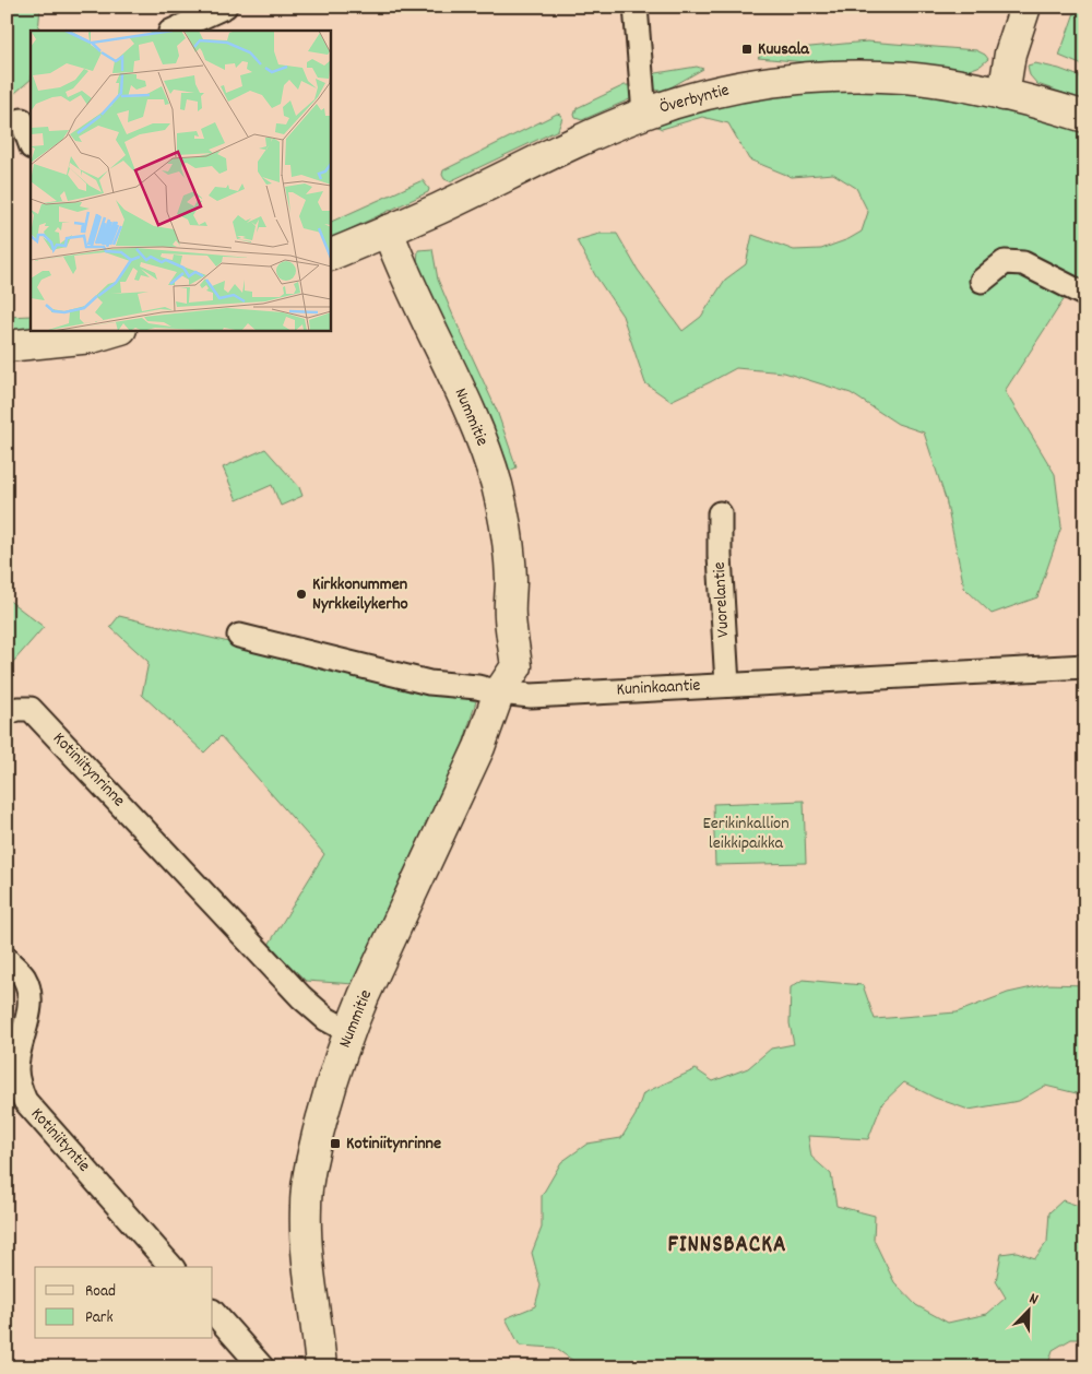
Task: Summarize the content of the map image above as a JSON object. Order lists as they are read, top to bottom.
{
  "streets": {
    "street": [
      "Överbyntie",
      "Nummitie",
      "Vuorelantie",
      "Kuninkaantie",
      "Kotiniitynrinne",
      "Kotiniityntie"
    ]
  },
  "crossings": [
    ["Överbyntie", "Nummitie"],
    ["Nummitie", "Kuninkaantie"],
    ["Nummitie", "Kotiniitynrinne"],
    ["Vuorelantie", "Kuninkaantie"]
  ],
  "districts": ["FINNSBACKA"],
  "parks": ["Eerikinkallion leikkipaikka"],
  "places": {
    "transit": ["Kuusala", "Kotiniitynrinne"],
    "other": ["Kirkkonummen Nyrkkeilykerho"]
  },
  "legend": ["Road", "Park"],
  "north": "top right"
}
